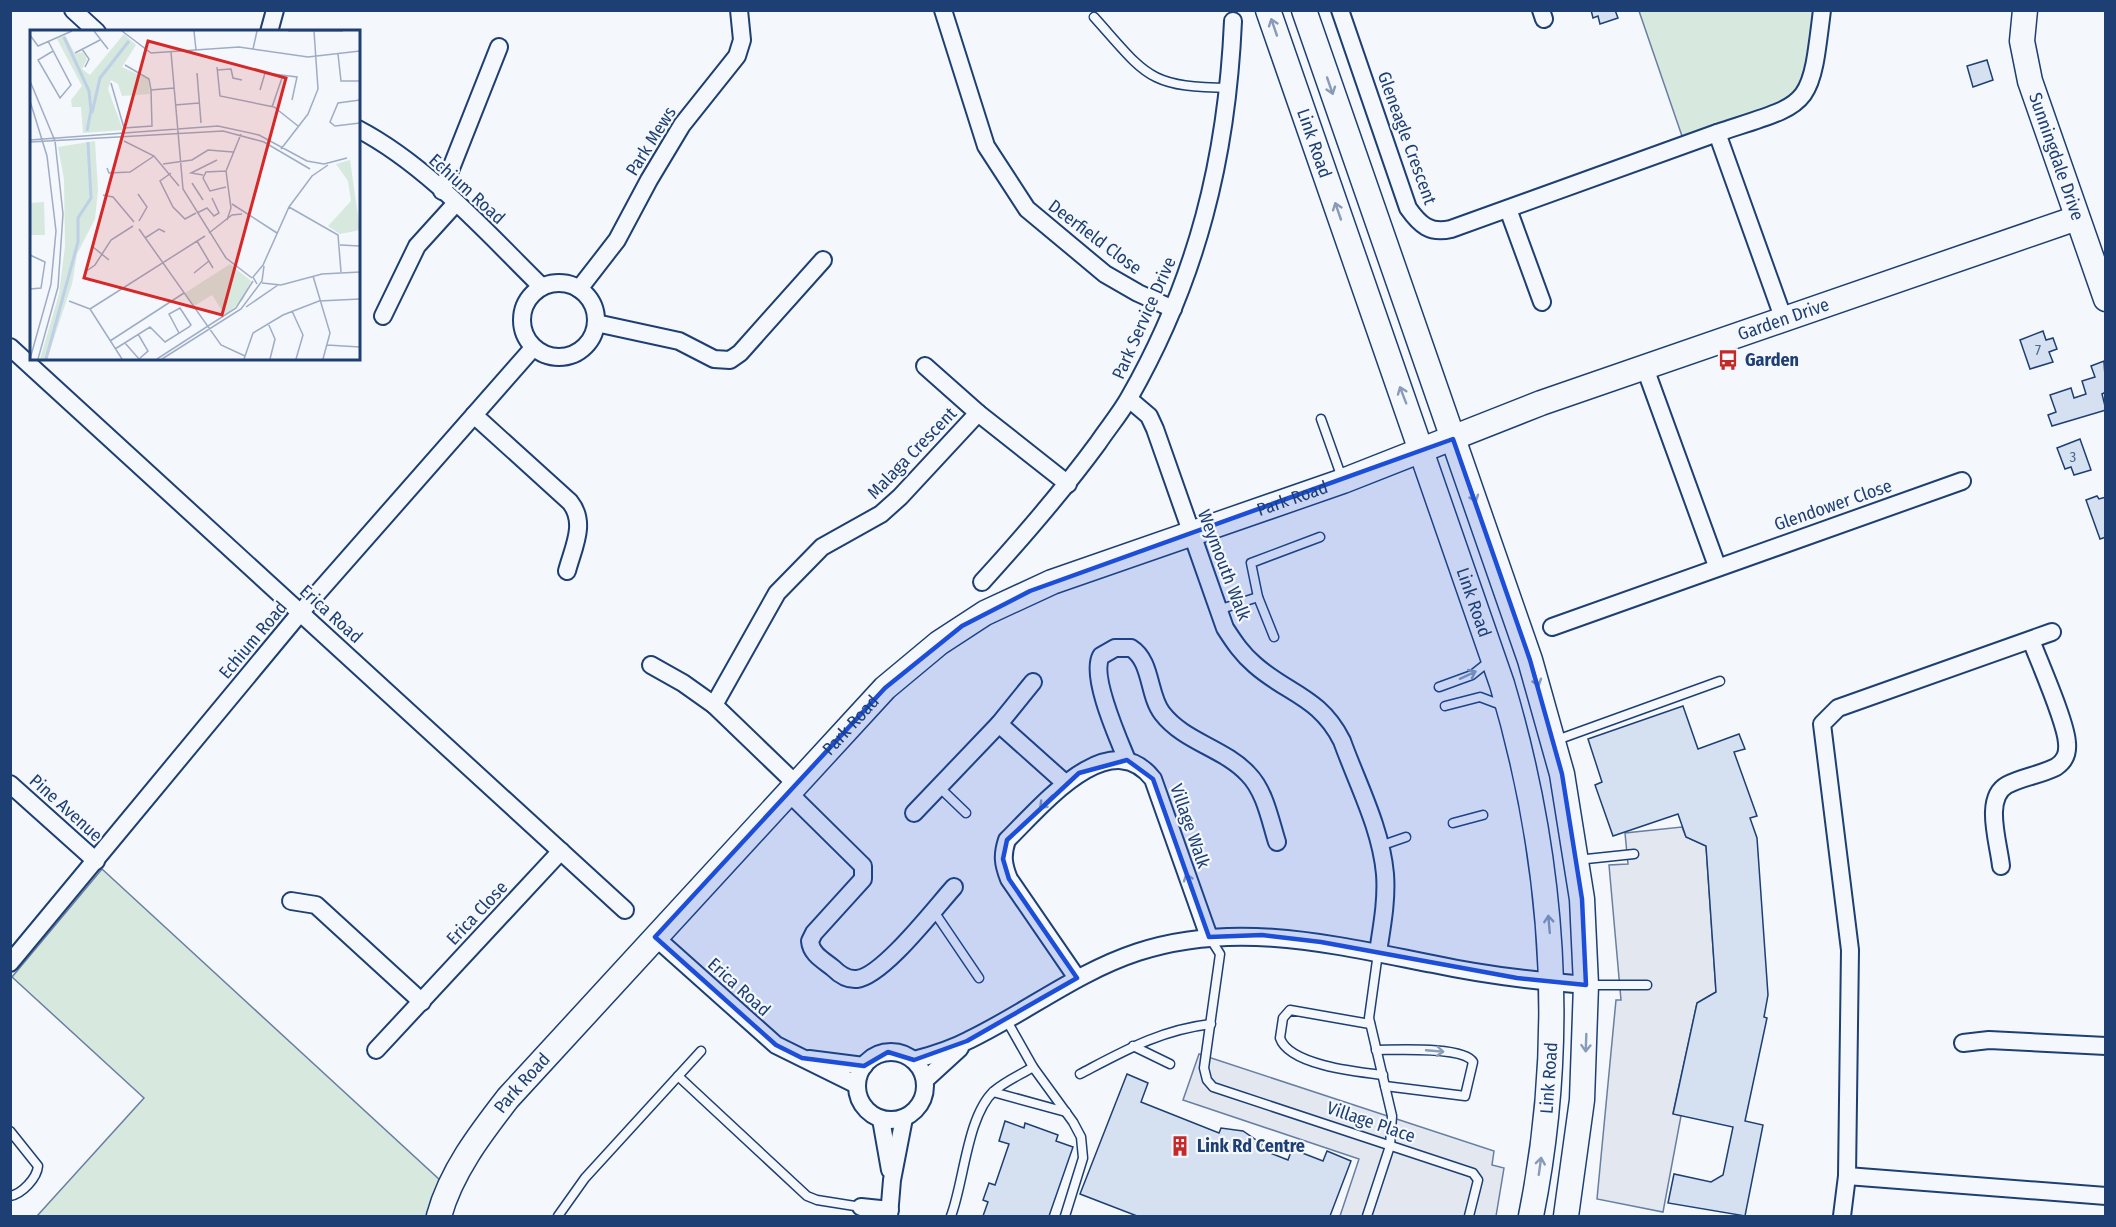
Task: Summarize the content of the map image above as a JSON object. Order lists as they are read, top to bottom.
{
  "streets": {
    "street": [
      "Gleneagle Crescent",
      "Park Mews",
      "Link Road",
      "Sunningdale Drive",
      "Echium Road",
      "Deerfield Close",
      "Park Service Drive",
      "Garden Drive",
      "Malaga Crescent",
      "Park Road",
      "Glendower Close",
      "Weymouth Walk",
      "Erica Road",
      "Pine Avenue",
      "Village Walk",
      "Erica Close"
    ],
    "lane": ["Village Place"]
  },
  "crossings": [
    ["Park Mews", "Echium Road"],
    ["Link Road", "Garden Drive"],
    ["Link Road", "Park Road"],
    ["Sunningdale Drive", "Garden Drive"],
    ["Echium Road", "Erica Road"],
    ["Echium Road", "Pine Avenue"],
    ["Deerfield Close", "Park Service Drive"],
    ["Park Service Drive", "Malaga Crescent"],
    ["Park Service Drive", "Weymouth Walk"],
    ["Garden Drive", "Park Road"],
    ["Park Road", "Weymouth Walk"],
    ["Park Road", "Erica Road"],
    ["Erica Road", "Erica Close"]
  ],
  "one_way": ["Village Walk"],
  "places": {
    "bus stop": ["Garden"],
    "building": ["Link Rd Centre"]
  },
  "house_numbers": ["7", "3"]
}
